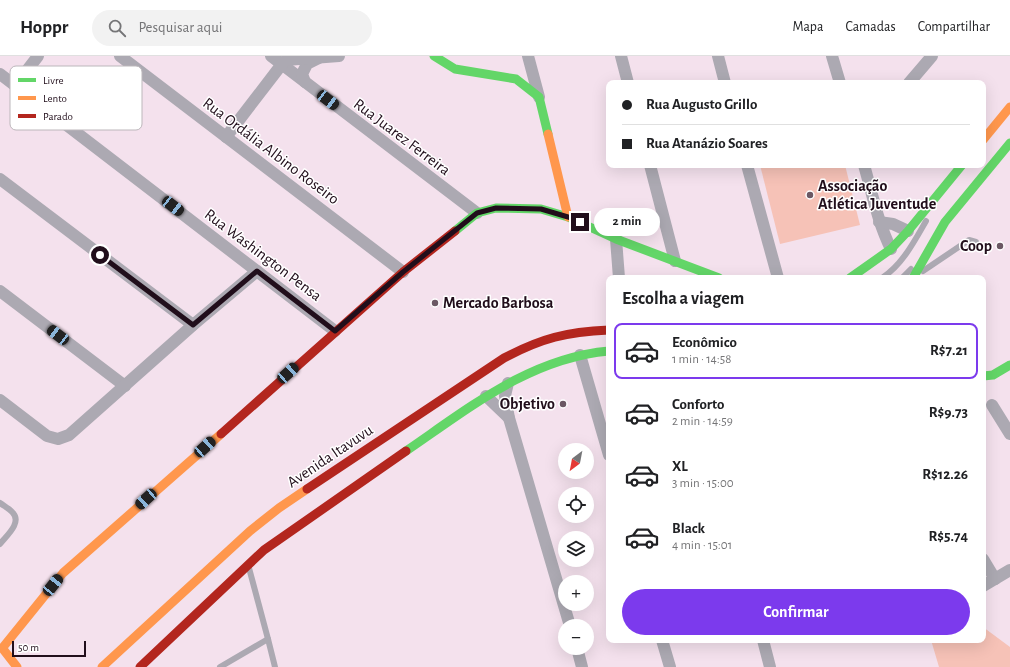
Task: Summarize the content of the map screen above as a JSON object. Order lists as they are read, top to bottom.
{
  "streets": {
    "main road": ["Avenida Itavuvu"],
    "street": ["Rua Juarez Ferreira", "Rua Ordália Albino Roseiro", "Rua Washington Pensa"]
  },
  "places": [
    "Associação Atlética Juventude",
    "Coop",
    "Mercado Barbosa",
    "Objetivo"
  ],
  "legend": ["Livre", "Lento", "Parado"],
  "scale_bar": "50 m",
  "north": "bottom left",
  "page": {
    "header": "Hoppr",
    "search": "Pesquisar aqui",
    "nav": ["Mapa", "Camadas", "Compartilhar"],
    "banner": ["Rua Augusto Grillo", "Rua Atanázio Soares"],
    "bubble": "2 min",
    "heading": "Escolha a viagem",
    "list": [
      {
        "name": "Econômico",
        "note": "1 min · 14:58",
        "value": "R$7.21"
      },
      {
        "name": "Conforto",
        "note": "2 min · 14:59",
        "value": "R$9.73"
      },
      {
        "name": "XL",
        "note": "3 min · 15:00",
        "value": "R$12.26"
      },
      {
        "name": "Black",
        "note": "4 min · 15:01",
        "value": "R$5.74"
      }
    ],
    "map_buttons": ["+", "−"],
    "buttons": "Confirmar",
    "scale": "50 m"
  }
}
